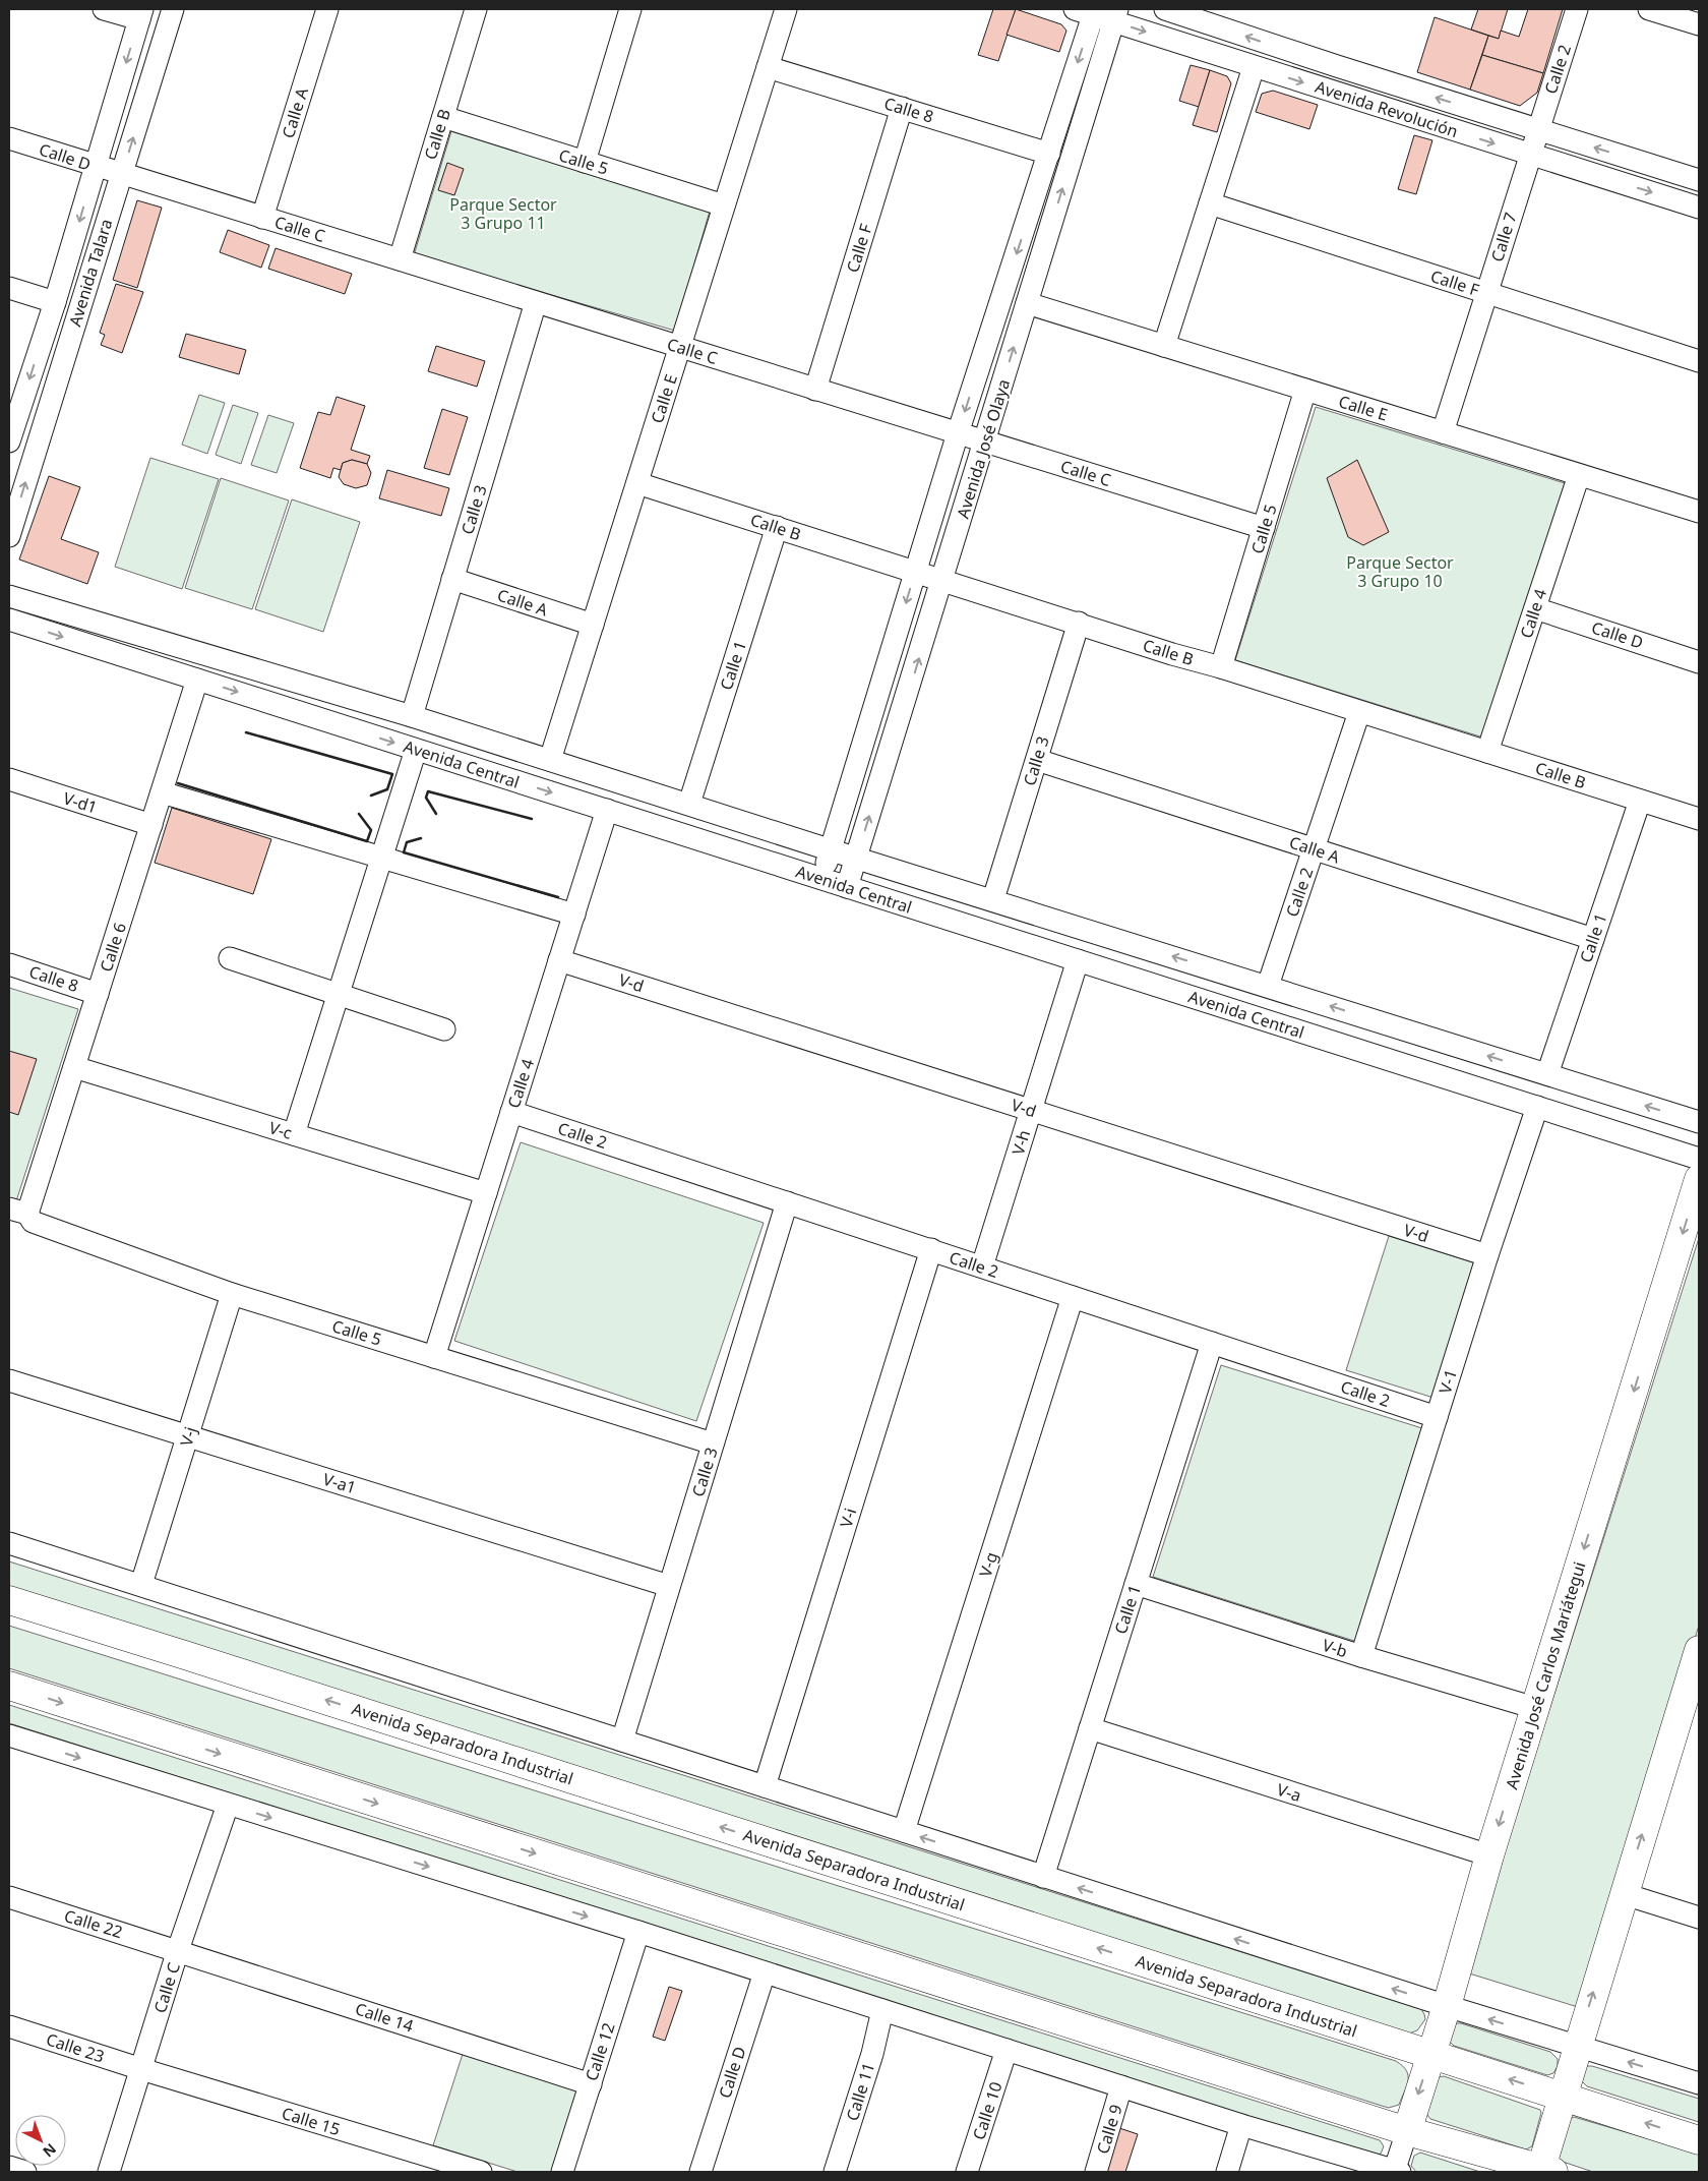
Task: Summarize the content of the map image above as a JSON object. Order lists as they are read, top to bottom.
{
  "streets": {
    "main road": ["Avenida José Carlos Mariátegui", "Avenida Separadora Industrial"],
    "street": [
      "Calle 2",
      "Avenida Revolución",
      "Calle 8",
      "Calle A",
      "Calle B",
      "Calle D",
      "Calle 5",
      "Calle C",
      "Calle 7",
      "Calle F",
      "Avenida Talara",
      "Calle E",
      "Avenida José Olaya",
      "Calle 3",
      "Calle 4",
      "Calle 1",
      "Avenida Central",
      "V-d1",
      "Calle 6",
      "V-d",
      "V-c",
      "V-h",
      "V-1",
      "V-j",
      "V-a1",
      "V-i",
      "V-g",
      "V-b",
      "V-a",
      "Calle 22",
      "Calle 14",
      "Calle 23",
      "Calle 12",
      "Calle 11",
      "Calle 10",
      "Calle 15",
      "Calle 9"
    ]
  },
  "crossings": [
    ["Calle 2", "Avenida Revolución"],
    ["Calle 2", "Calle A"],
    ["Calle 2", "Calle B"],
    ["Calle 2", "Calle 7"],
    ["Calle 2", "Calle 3"],
    ["Calle 2", "Calle 4"],
    ["Calle 2", "Calle 1"],
    ["Calle 2", "Avenida Central"],
    ["Calle 2", "V-h"],
    ["Calle 2", "V-1"],
    ["Calle 2", "V-i"],
    ["Calle 2", "V-g"],
    ["Avenida Revolución", "Calle 7"],
    ["Avenida Revolución", "Avenida José Olaya"],
    ["Calle 8", "Calle F"],
    ["Calle 8", "Calle E"],
    ["Calle 8", "Avenida José Olaya"],
    ["Calle 8", "Calle 6"],
    ["Calle A", "Calle C"],
    ["Calle A", "Calle E"],
    ["Calle A", "Calle 3"],
    ["Calle A", "Calle 1"],
    ["Calle B", "Calle 5"],
    ["Calle B", "Calle C"],
    ["Calle B", "Calle E"],
    ["Calle B", "Avenida José Olaya"],
    ["Calle B", "Calle 3"],
    ["Calle B", "Calle 4"],
    ["Calle B", "Calle 1"],
    ["Calle D", "Calle C"],
    ["Calle D", "Avenida Talara"],
    ["Calle D", "Calle 4"],
    ["Calle 5", "Calle C"],
    ["Calle 5", "Calle E"],
    ["Calle 5", "Calle 3"],
    ["Calle 5", "Calle 4"],
    ["Calle 5", "Calle 6"],
    ["Calle 5", "V-j"],
    ["Calle C", "Calle F"],
    ["Calle C", "Avenida Talara"],
    ["Calle C", "Calle E"],
    ["Calle C", "Avenida José Olaya"],
    ["Calle C", "Calle 3"],
    ["Calle C", "Calle 22"],
    ["Calle C", "Calle 14"],
    ["Calle C", "Calle 23"],
    ["Calle C", "Calle 15"],
    ["Calle 7", "Calle F"],
    ["Calle 7", "Calle E"],
    ["Calle E", "Avenida José Olaya"],
    ["Calle E", "Calle 4"],
    ["Calle E", "Avenida Central"],
    ["Avenida José Olaya", "Avenida Central"],
    ["Calle 3", "Avenida Central"],
    ["Calle 3", "V-a1"],
    ["Calle 4", "Avenida Central"],
    ["Calle 4", "V-d"],
    ["Calle 4", "V-c"],
    ["Calle 1", "Avenida Central"],
    ["Calle 1", "V-b"],
    ["Calle 1", "V-a"],
    ["Avenida Central", "Calle 6"],
    ["Avenida Central", "V-h"],
    ["Avenida Central", "V-1"],
    ["V-d1", "Calle 6"],
    ["Calle 6", "V-c"],
    ["V-d", "V-h"],
    ["V-d", "V-1"],
    ["V-1", "V-b"],
    ["V-j", "V-a1"],
    ["V-b", "Avenida José Carlos Mariátegui"],
    ["Avenida José Carlos Mariátegui", "Avenida Separadora Industrial"],
    ["Avenida José Carlos Mariátegui", "V-a"],
    ["Calle 22", "Calle 14"],
    ["Calle 14", "Calle 12"],
    ["Calle 23", "Calle 15"]
  ],
  "parks": ["Parque Sector 3 Grupo 11", "Parque Sector 3 Grupo 10"],
  "north": "bottom right"
}
